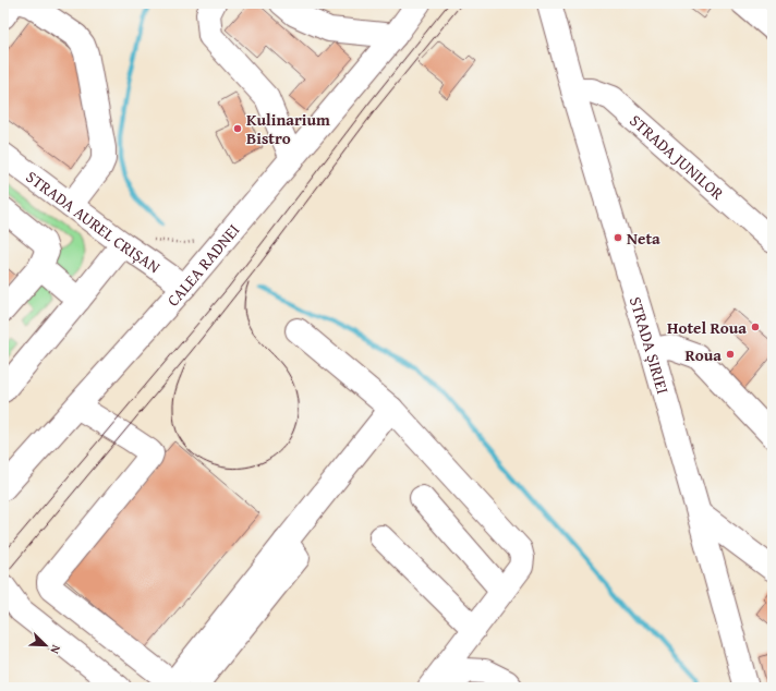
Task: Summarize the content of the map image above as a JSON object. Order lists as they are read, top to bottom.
{
  "streets": {
    "main road": [
      "STRADA JUNILOR",
      "STRADA AUREL CRIȘAN",
      "CALEA RADNEI",
      "STRADA ȘIRIEI"
    ]
  },
  "crossings": [
    ["STRADA JUNILOR", "STRADA ȘIRIEI"],
    ["STRADA AUREL CRIȘAN", "CALEA RADNEI"]
  ],
  "places": [
    "Kulinarium Bistro",
    "Neta",
    "Hotel Roua",
    "Roua"
  ],
  "north": "bottom right"
}
